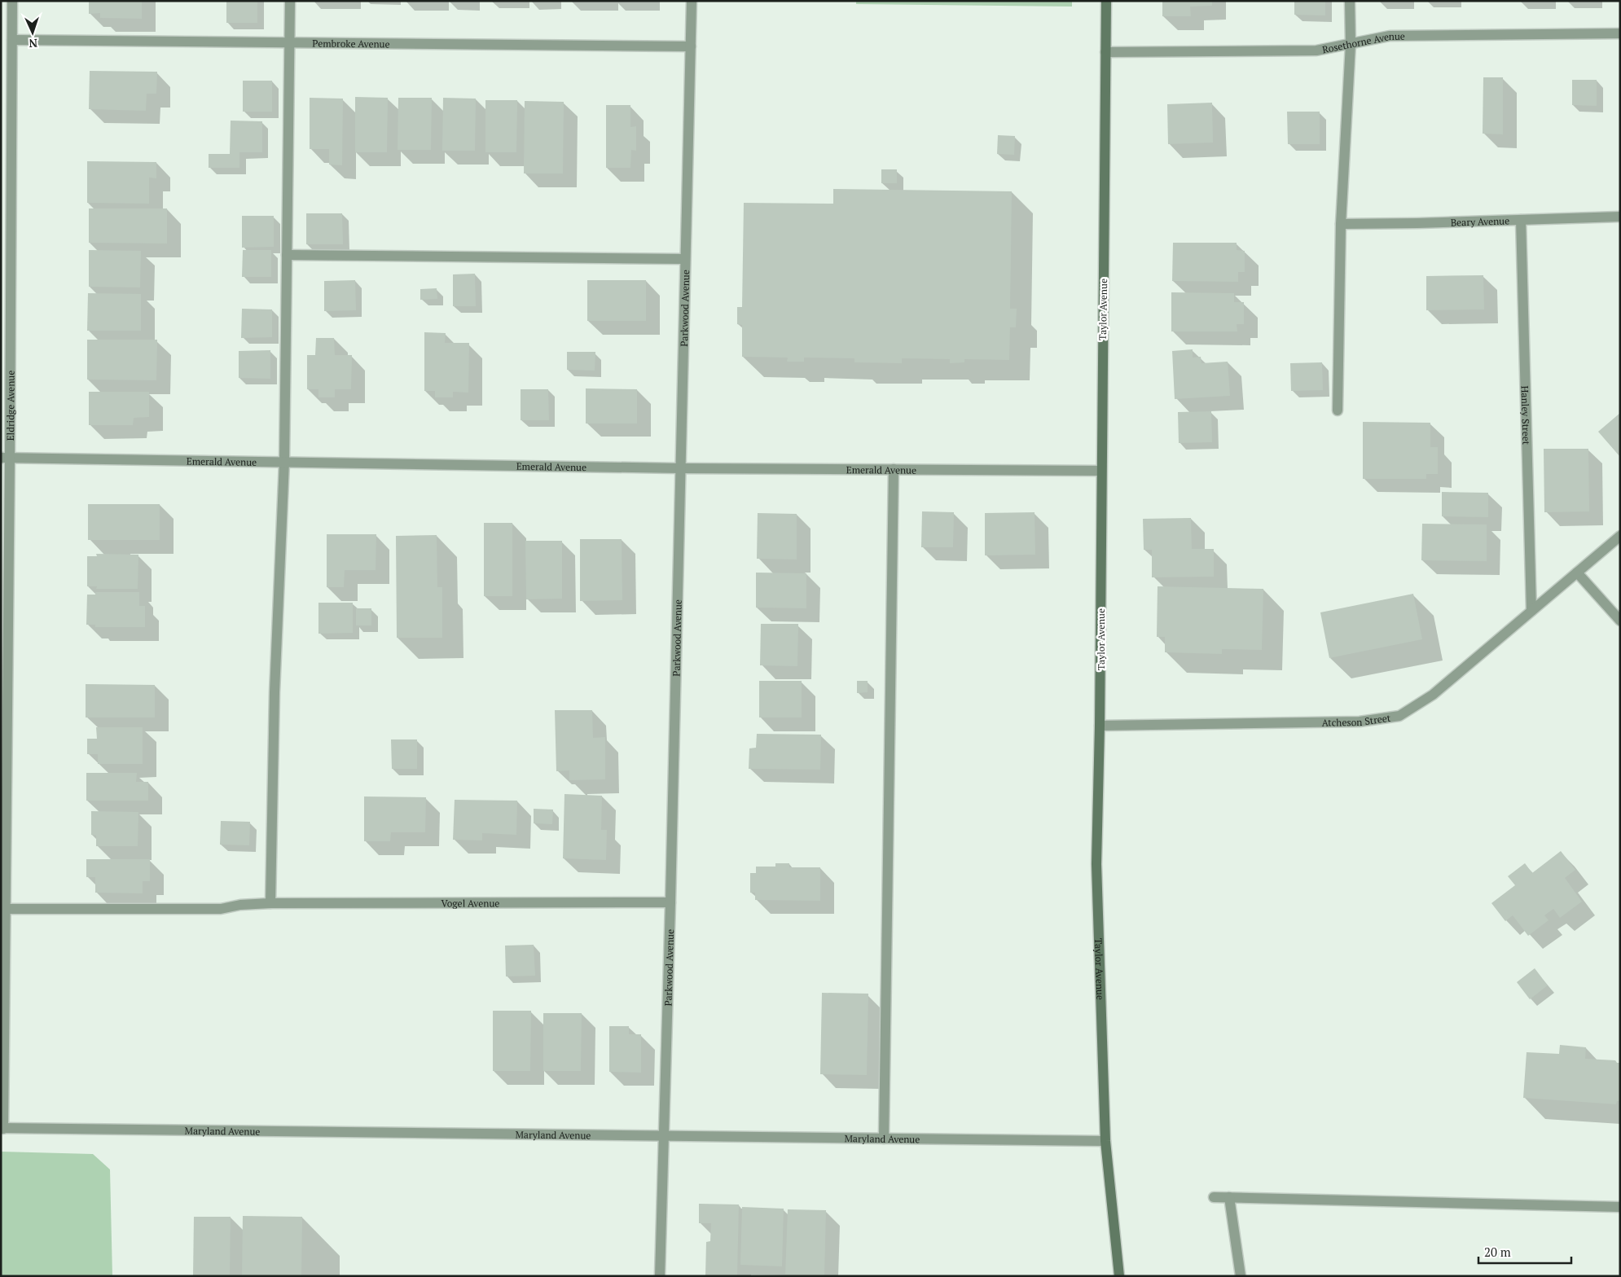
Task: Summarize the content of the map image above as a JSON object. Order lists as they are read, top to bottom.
{
  "streets": {
    "main road": ["Taylor Avenue"],
    "street": [
      "Pembroke Avenue",
      "Rosethorne Avenue",
      "Beary Avenue",
      "Parkwood Avenue",
      "Eldridge Avenue",
      "Hanley Street",
      "Emerald Avenue",
      "Atcheson Street",
      "Vogel Avenue",
      "Maryland Avenue"
    ]
  },
  "crossings": [
    ["Pembroke Avenue", "Parkwood Avenue"],
    ["Pembroke Avenue", "Eldridge Avenue"],
    ["Rosethorne Avenue", "Taylor Avenue"],
    ["Beary Avenue", "Hanley Street"],
    ["Parkwood Avenue", "Emerald Avenue"],
    ["Parkwood Avenue", "Vogel Avenue"],
    ["Parkwood Avenue", "Maryland Avenue"],
    ["Taylor Avenue", "Emerald Avenue"],
    ["Taylor Avenue", "Atcheson Street"],
    ["Taylor Avenue", "Maryland Avenue"],
    ["Eldridge Avenue", "Emerald Avenue"],
    ["Eldridge Avenue", "Vogel Avenue"],
    ["Eldridge Avenue", "Maryland Avenue"],
    ["Hanley Street", "Atcheson Street"]
  ],
  "scale_bar": "20 m",
  "north": "bottom"
}
